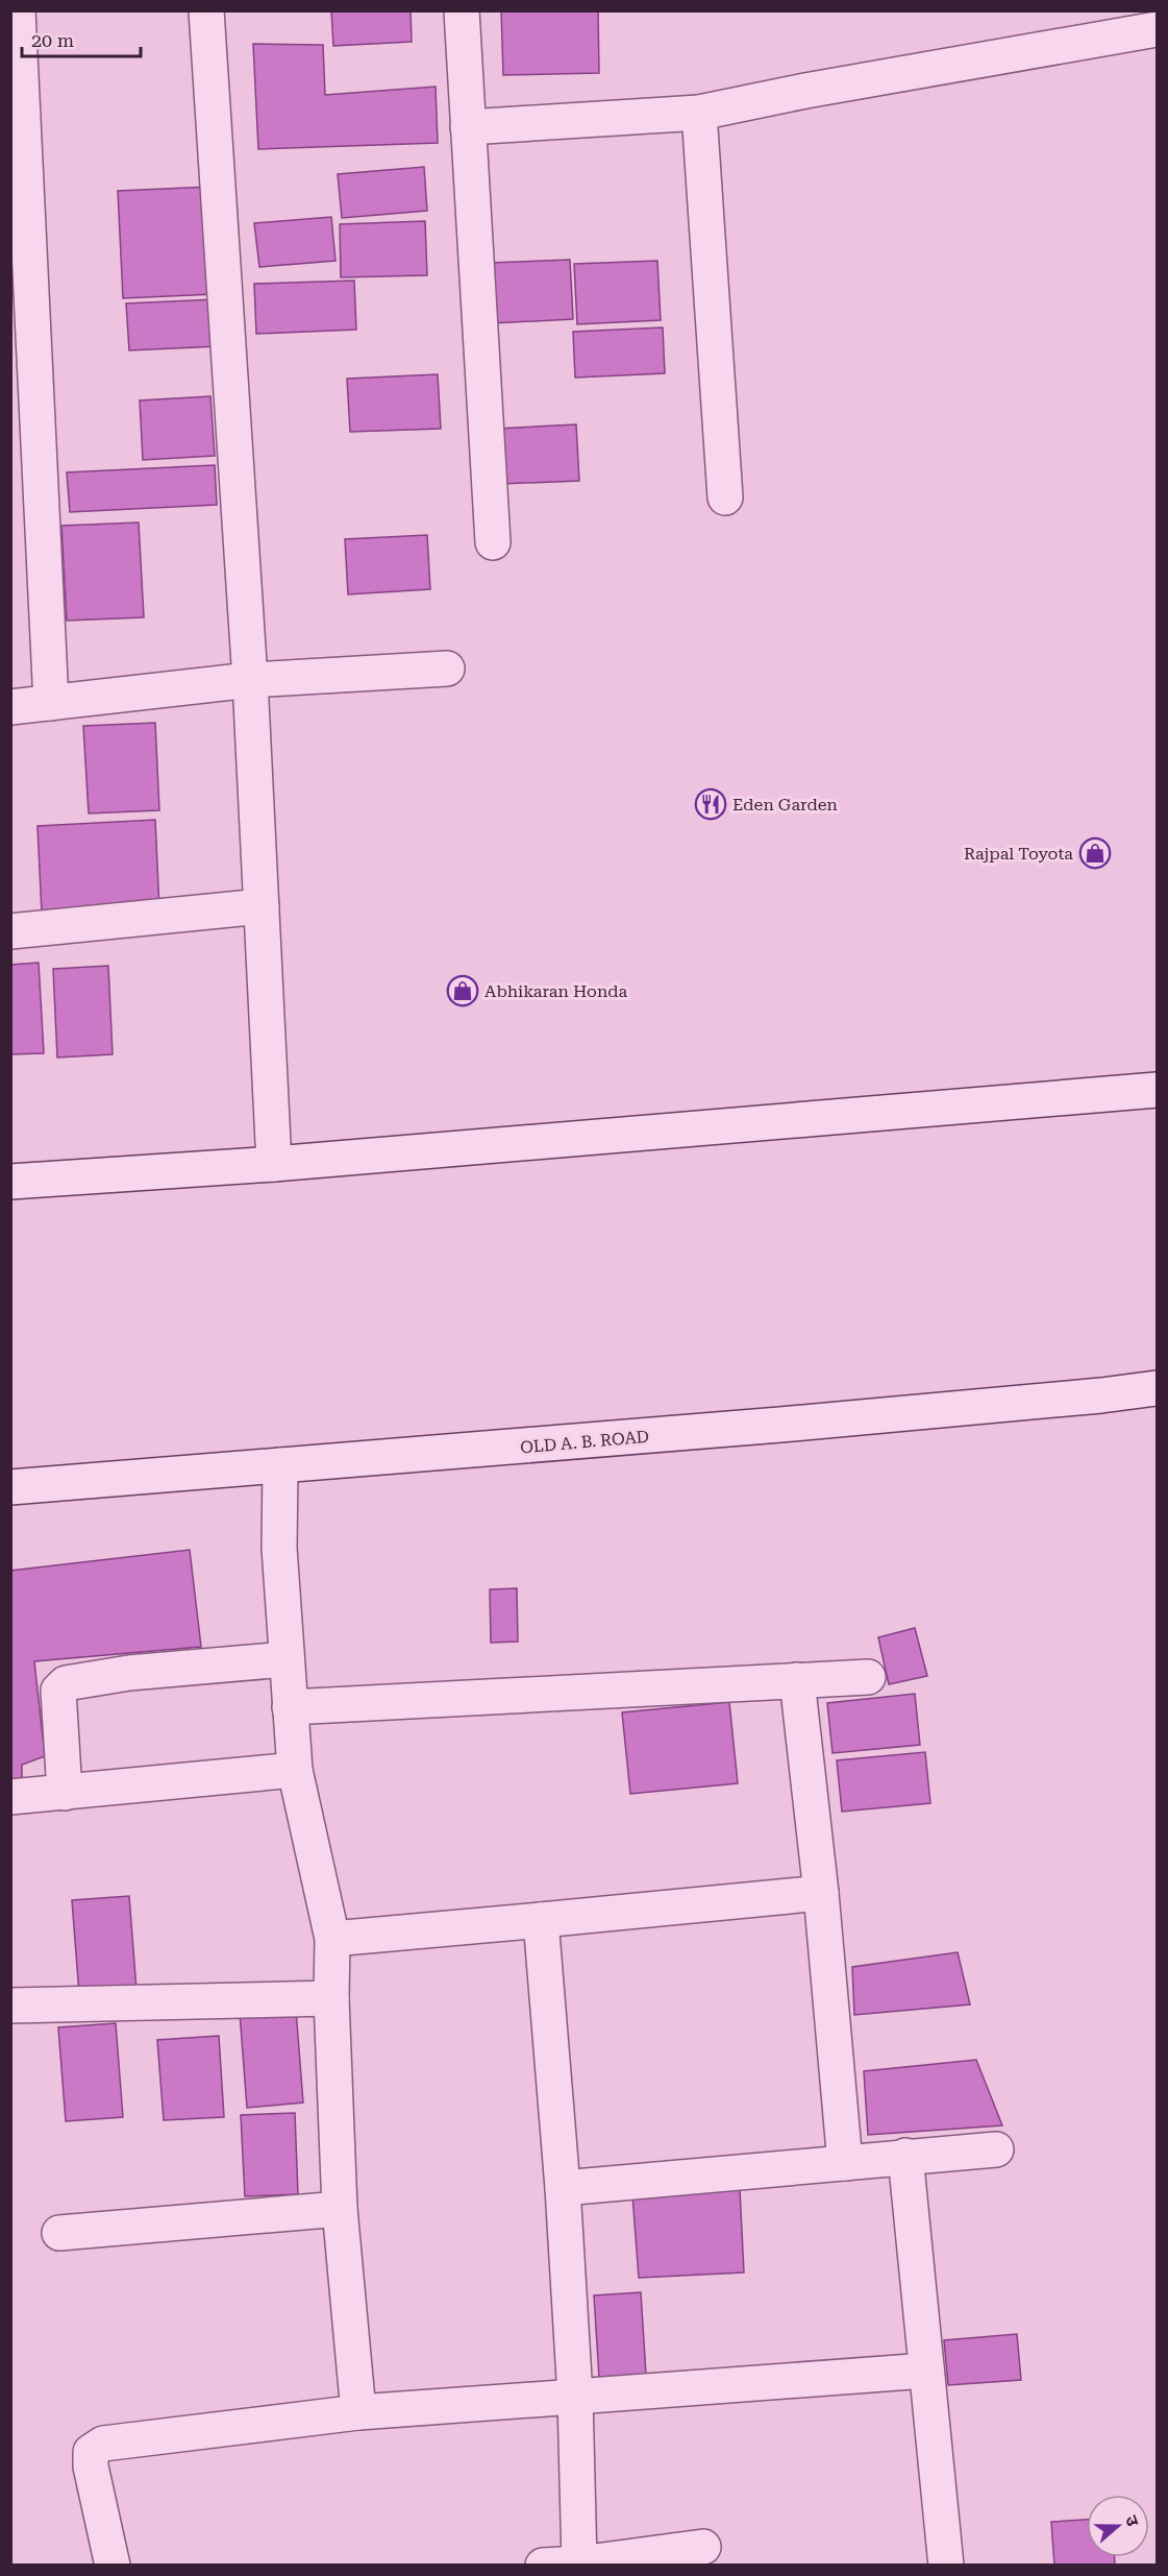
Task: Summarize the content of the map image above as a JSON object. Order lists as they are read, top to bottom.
{
  "streets": {
    "street": ["OLD A. B. ROAD"]
  },
  "places": {
    "restaurant": ["Eden Garden"],
    "shop": ["Rajpal Toyota", "Abhikaran Honda"]
  },
  "scale_bar": "20 m",
  "north": "right"
}
